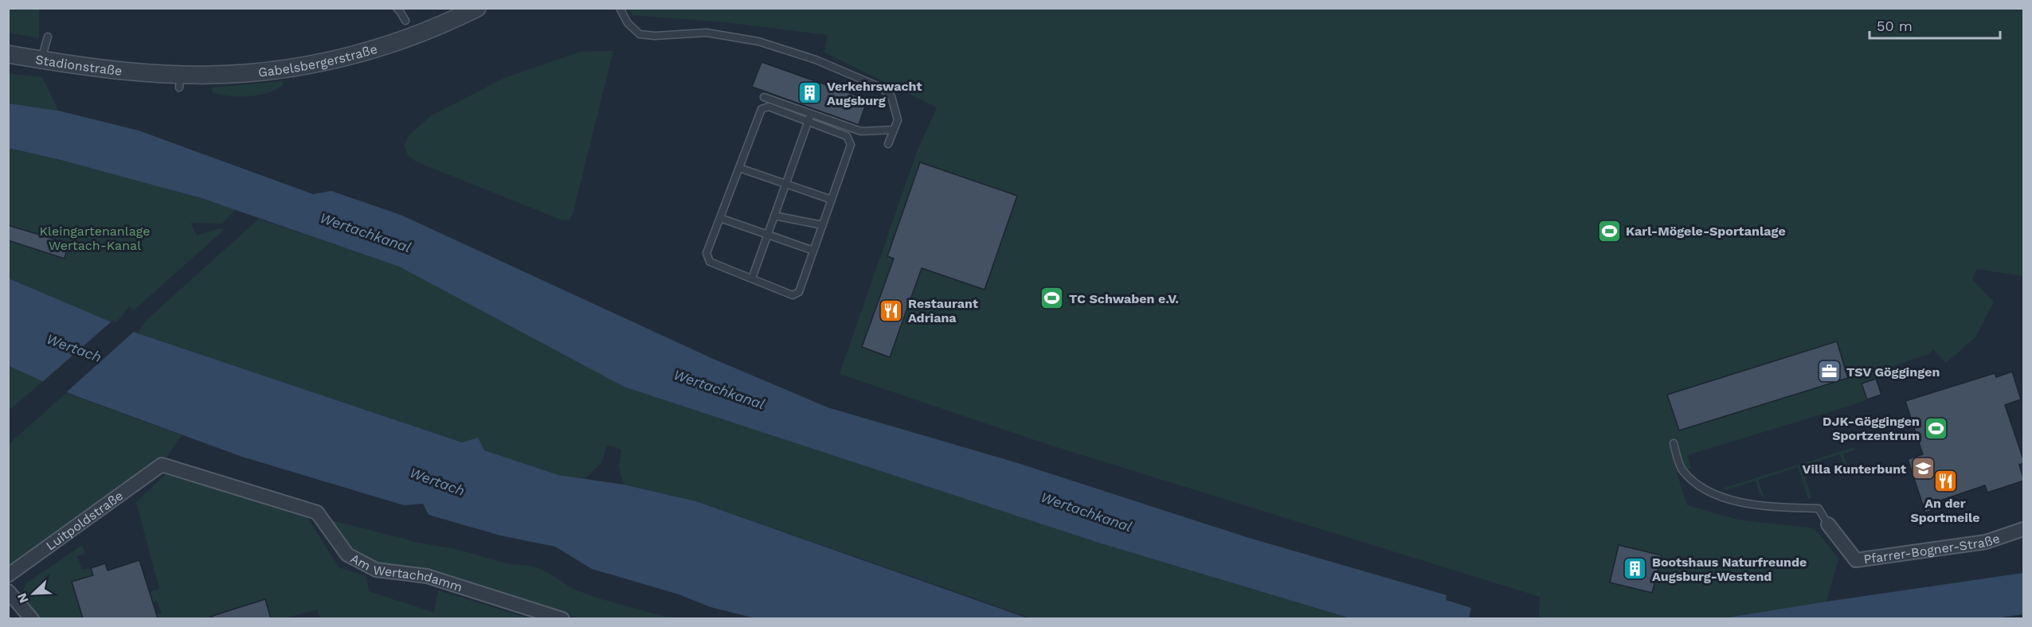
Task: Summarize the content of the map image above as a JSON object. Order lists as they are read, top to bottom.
{
  "streets": {
    "street": [
      "Gabelsbergerstraße",
      "Stadionstraße",
      "Luitpoldstraße",
      "Pfarrer-Bogner-Straße",
      "Am Wertachdamm"
    ]
  },
  "crossings": [
    ["Gabelsbergerstraße", "Stadionstraße"],
    ["Luitpoldstraße", "Am Wertachdamm"]
  ],
  "water": ["Wertachkanal", "Wertach"],
  "parks": ["Kleingartenanlage Wertach-Kanal"],
  "places": {
    "building": ["Verkehrswacht Augsburg", "Bootshaus Naturfreunde Augsburg-Westend"],
    "sports": ["Karl-Mögele-Sportanlage", "TC Schwaben e.V.", "DJK-Göggingen Sportzentrum"],
    "restaurant": ["Restaurant Adriana", "An der Sportmeile"],
    "office": ["TSV Göggingen"],
    "school or university": ["Villa Kunterbunt"]
  },
  "scale_bar": "50 m",
  "north": "bottom left"
}
